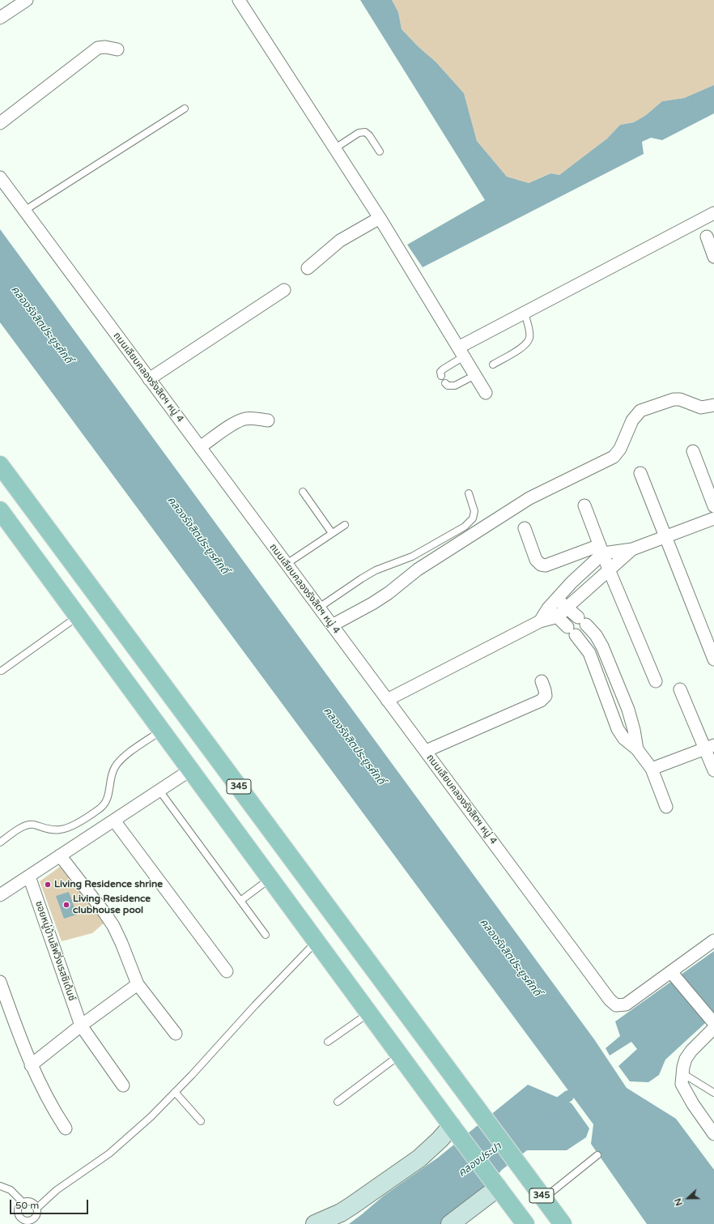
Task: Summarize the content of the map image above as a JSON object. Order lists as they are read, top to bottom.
{
  "streets": {
    "main road": ["345"],
    "street": ["ถนนเลียบคลองรังสิตฯ หมู่ 4", "ซอยหมู่บ้านลิฟวิ่งเรสซิเด้นซ์"]
  },
  "water": ["คลองรังสิตประยูรศักดิ์", "คลองประปา"],
  "places": ["Living Residence shrine", "Living Residence clubhouse pool"],
  "scale_bar": "50 m",
  "north": "left"
}
